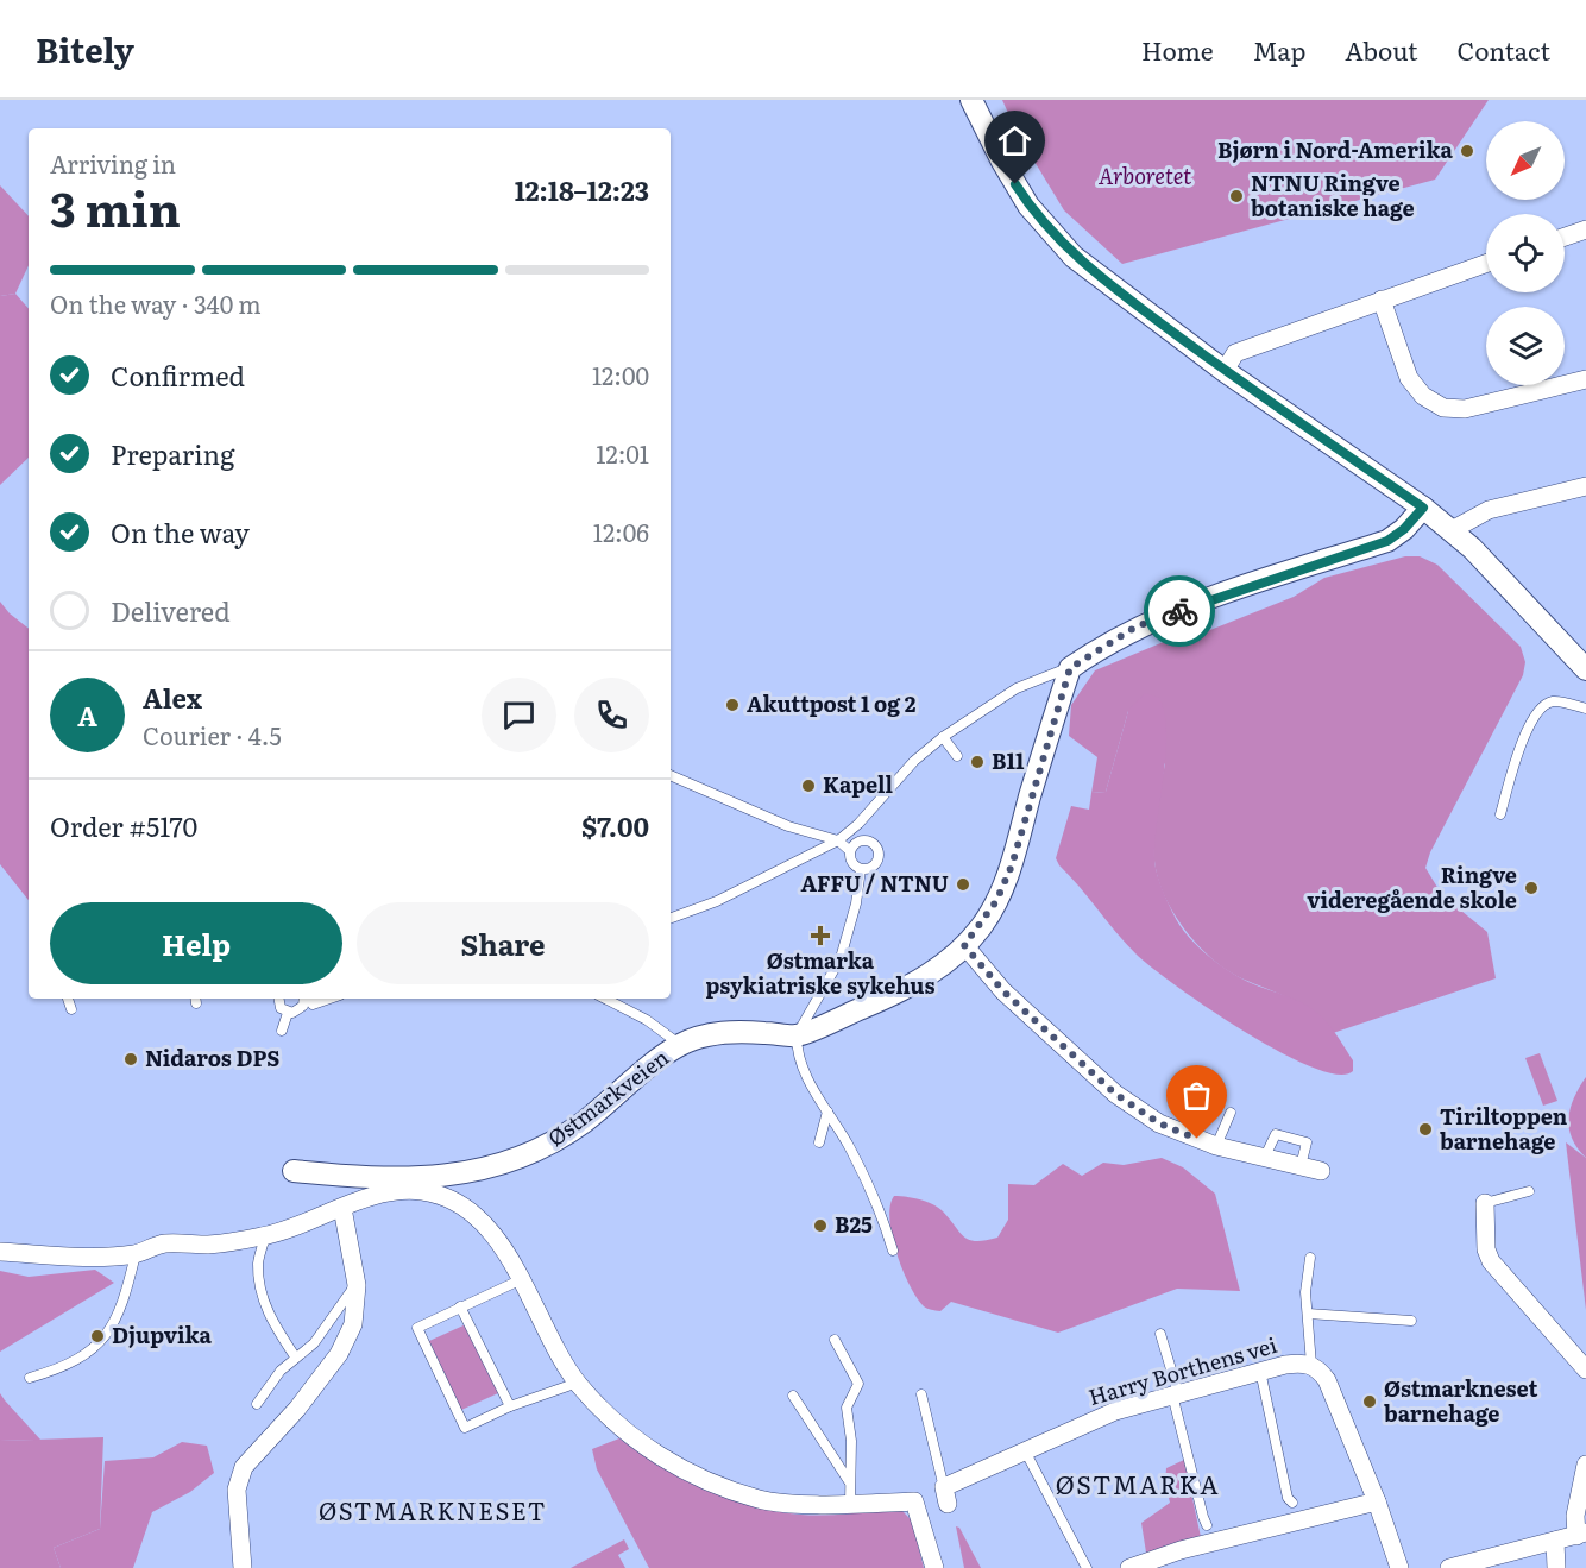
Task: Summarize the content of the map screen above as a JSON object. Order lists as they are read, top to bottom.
{
  "streets": {
    "street": ["Østmarkveien", "Harry Borthens vei"]
  },
  "districts": ["ØSTMARKA", "ØSTMARKNESET"],
  "parks": ["Arboretet"],
  "places": {
    "other": [
      "Bjørn i Nord-Amerika",
      "NTNU Ringve botaniske hage",
      "Akuttpost 1 og 2",
      "B11",
      "Kapell",
      "AFFU / NTNU",
      "Ringve videregående skole",
      "Nidaros DPS",
      "Tiriltoppen barnehage",
      "B25",
      "Djupvika",
      "Østmarkneset barnehage"
    ],
    "health": ["Østmarka psykiatriske sykehus"]
  },
  "north": "bottom left",
  "page": {
    "header": "Bitely",
    "nav": [
      "Home",
      "Map",
      "About",
      "Contact"
    ],
    "heading": ["3 min", "Arriving in", "12:18–12:23"],
    "panel": [
      "Alex",
      "Courier · 4.5",
      "Order #5170",
      "$7.00"
    ],
    "bar": "On the way · 340 m",
    "list": [
      ["Confirmed", "12:00"],
      ["Preparing", "12:01"],
      ["On the way", "12:06"],
      "Delivered"
    ],
    "round": "A",
    "buttons": ["Help", "Share"]
  }
}
